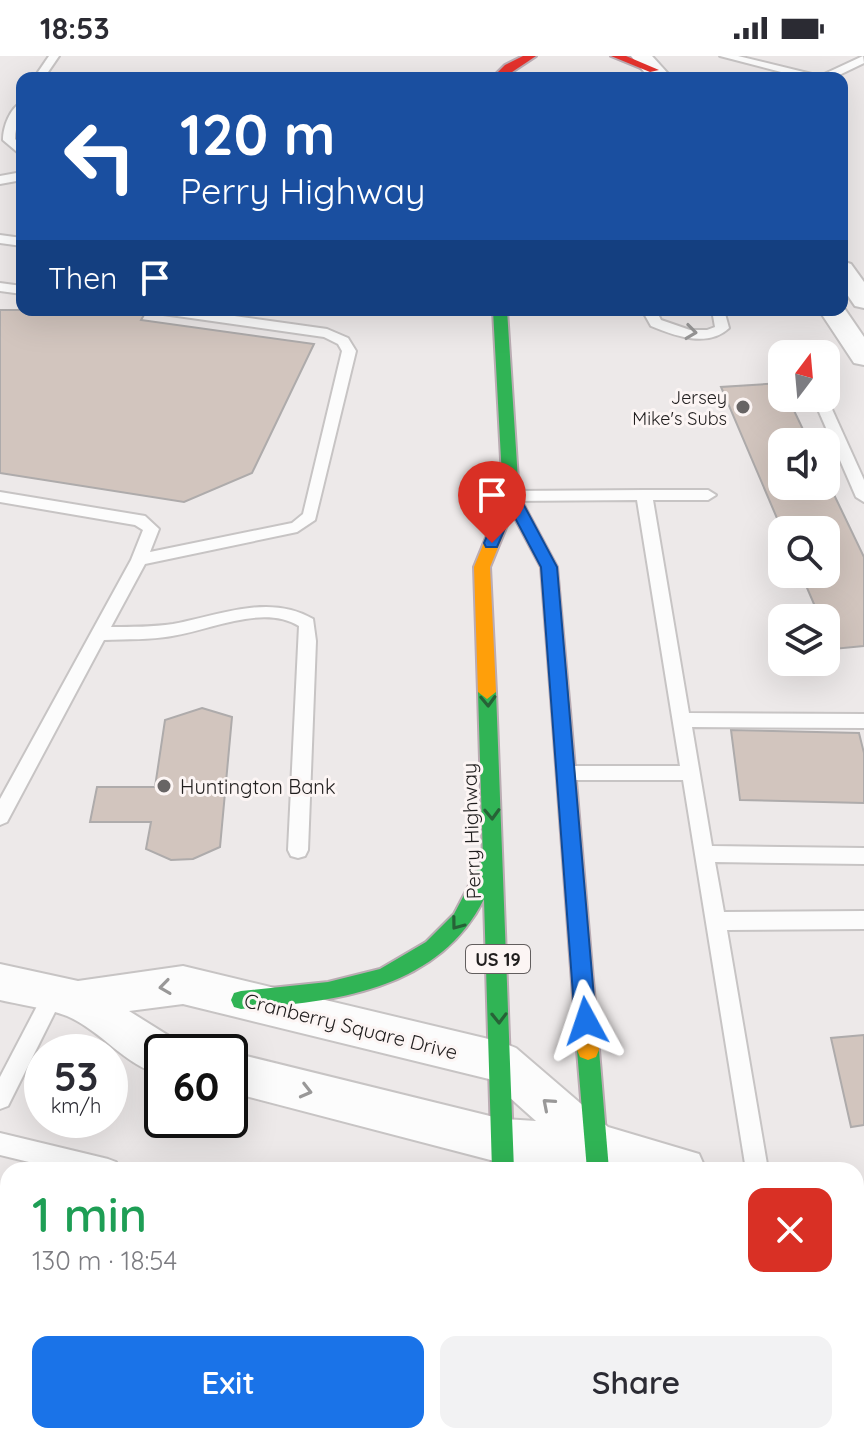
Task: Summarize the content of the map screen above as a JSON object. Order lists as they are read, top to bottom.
{
  "streets": {
    "main road": ["Perry Highway", "US 19"],
    "street": ["Cranberry Square Drive"]
  },
  "crossings": [
    ["Perry Highway", "Cranberry Square Drive"]
  ],
  "places": ["Jersey Mike's Subs", "Huntington Bank"],
  "north": "top",
  "page": {
    "status": "18:53",
    "turn": ["120 m", "Perry Highway"],
    "then": "Then",
    "speed": "53 km/h",
    "limit": "60",
    "heading": ["1 min", "130 m · 18:54"],
    "buttons": ["Exit", "Share"]
  }
}
